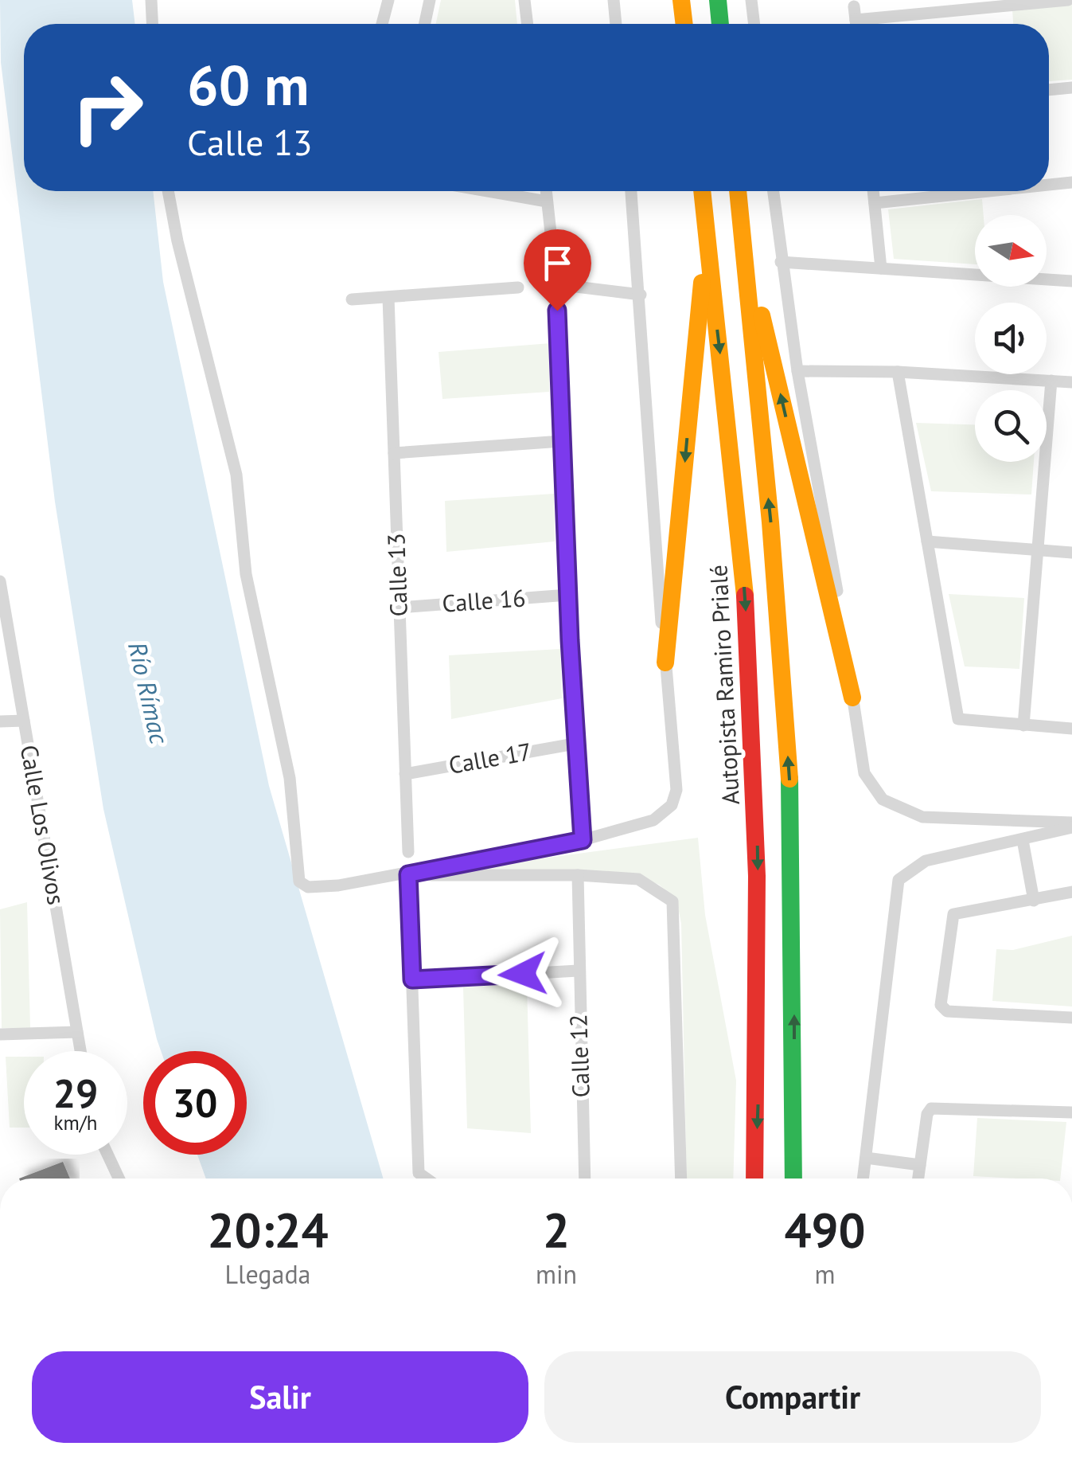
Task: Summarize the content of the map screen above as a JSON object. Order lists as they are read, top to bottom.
{
  "streets": {
    "highway": ["Autopista Ramiro Prialé"],
    "street": [
      "Calle 13",
      "Calle 16",
      "Calle 17",
      "Calle Los Olivos",
      "Calle 12"
    ]
  },
  "crossings": [
    ["Calle 13", "Calle 16"],
    ["Calle 13", "Calle 17"]
  ],
  "water": ["Río Rímac"],
  "north": "right",
  "page": {
    "turn": ["60 m", "Calle 13"],
    "speed": "29 km/h",
    "limit": "30",
    "eta": [
      "20:24",
      "Llegada",
      "2",
      "min",
      "490",
      "m"
    ],
    "buttons": ["Salir", "Compartir"]
  }
}
